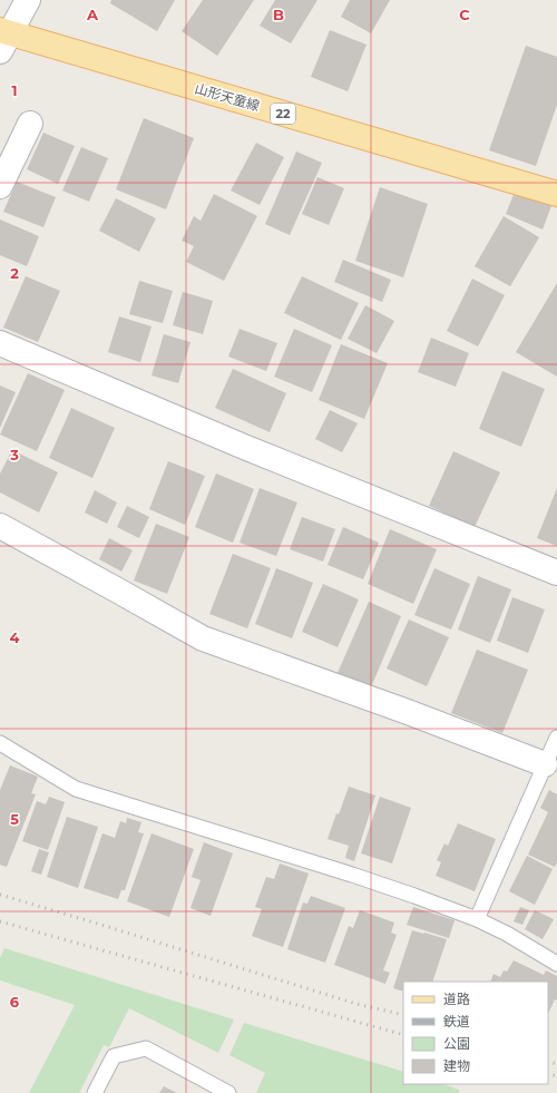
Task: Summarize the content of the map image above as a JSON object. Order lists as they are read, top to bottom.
{
  "streets": {
    "main road": ["山形天童線", "22"]
  },
  "legend": [
    "道路",
    "鉄道",
    "公園",
    "建物"
  ],
  "grid": {
    "columns": ["A", "B", "C"],
    "rows": [
      "1",
      "2",
      "3",
      "4",
      "5",
      "6"
    ]
  }
}
